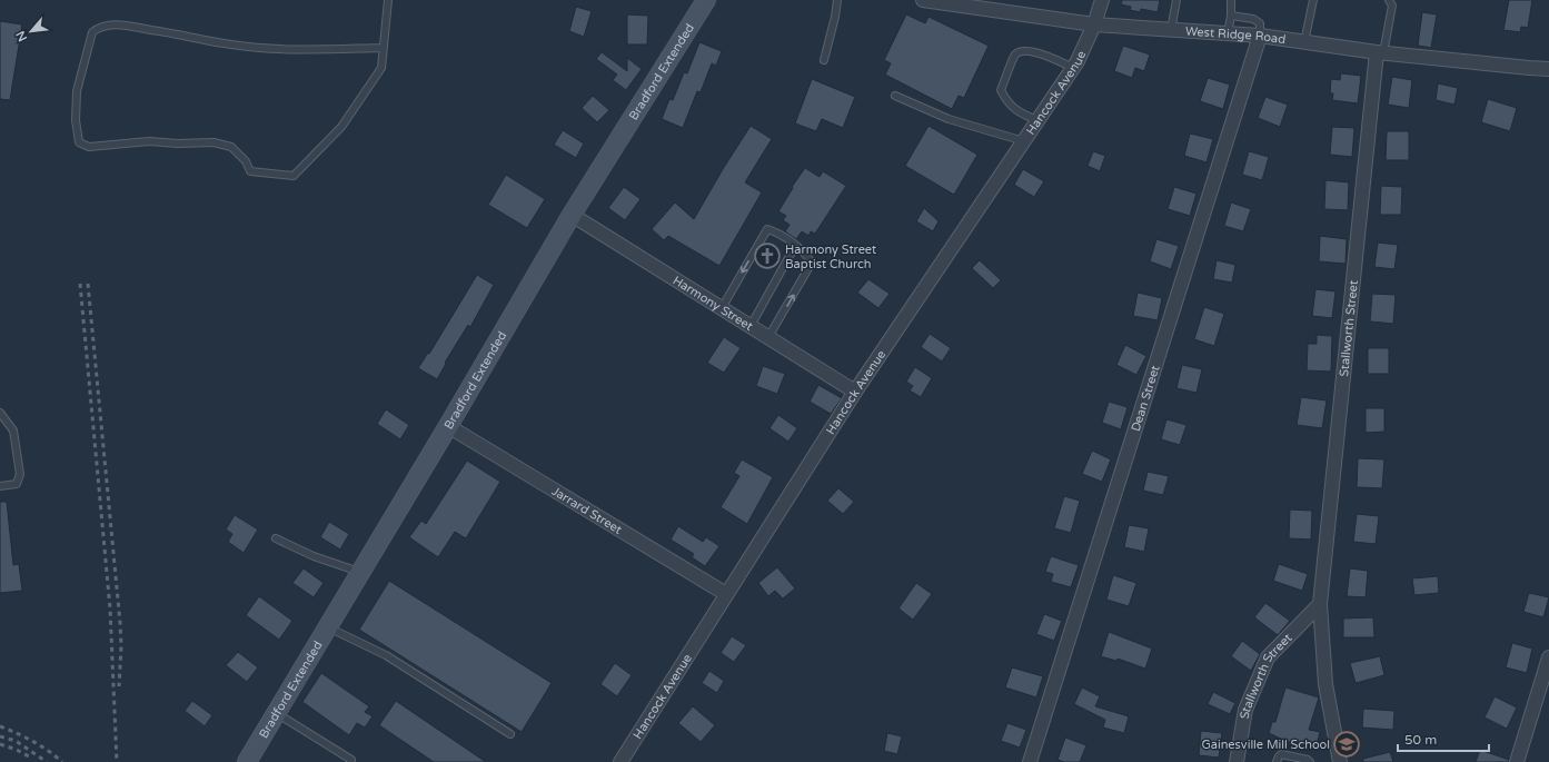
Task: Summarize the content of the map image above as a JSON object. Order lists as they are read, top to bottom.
{
  "streets": {
    "street": [
      "West Ridge Road",
      "Bradford Extended",
      "Hancock Avenue",
      "Harmony Street",
      "Stallworth Street",
      "Dean Street",
      "Jarrard Street"
    ]
  },
  "crossings": [
    ["West Ridge Road", "Hancock Avenue"],
    ["West Ridge Road", "Stallworth Street"],
    ["West Ridge Road", "Dean Street"],
    ["Bradford Extended", "Harmony Street"],
    ["Bradford Extended", "Jarrard Street"],
    ["Hancock Avenue", "Harmony Street"],
    ["Hancock Avenue", "Jarrard Street"]
  ],
  "places": {
    "church": ["Harmony Street Baptist Church"],
    "school or university": ["Gainesville Mill School"]
  },
  "scale_bar": "50 m",
  "north": "bottom left"
}
